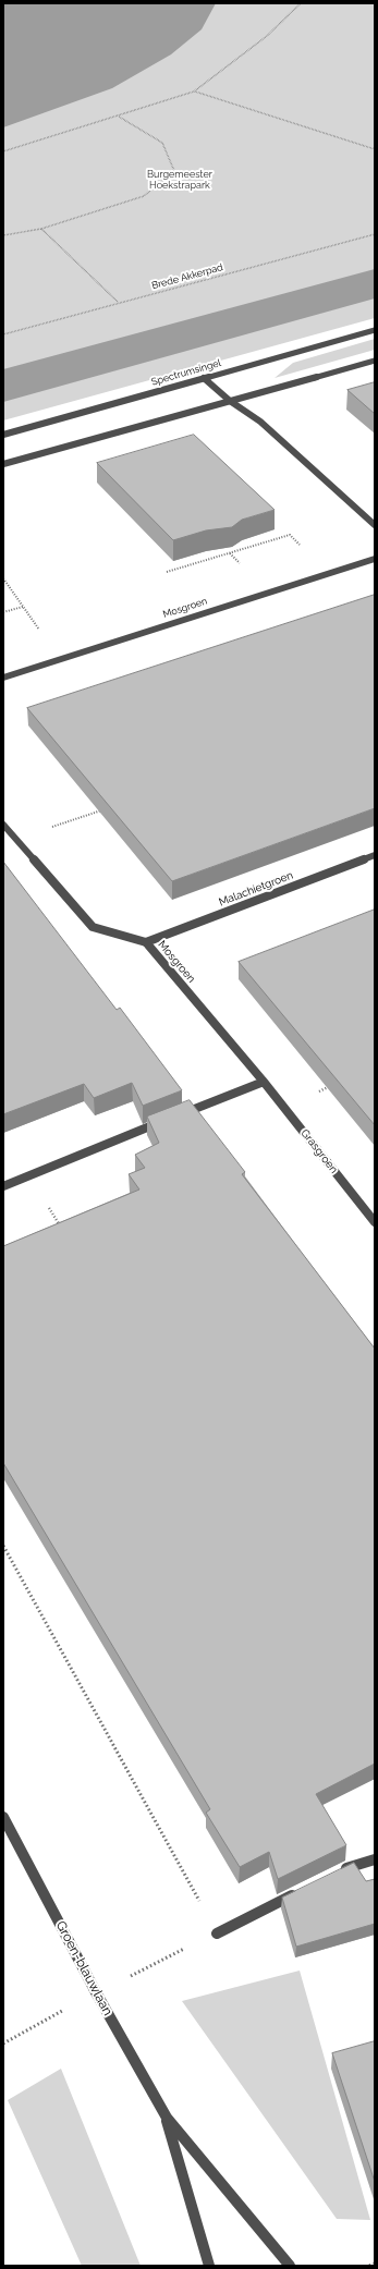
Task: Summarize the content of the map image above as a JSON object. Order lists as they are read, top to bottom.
{
  "streets": {
    "street": [
      "Spectrumsingel",
      "Mosgroen",
      "Malachietgroen",
      "Grasgroen",
      "Groen-blauwlaan"
    ],
    "path": ["Brede Akkerpad"]
  },
  "crossings": [
    ["Mosgroen", "Malachietgroen"],
    ["Mosgroen", "Grasgroen"]
  ],
  "parks": ["Burgemeester Hoekstrapark"]
}
